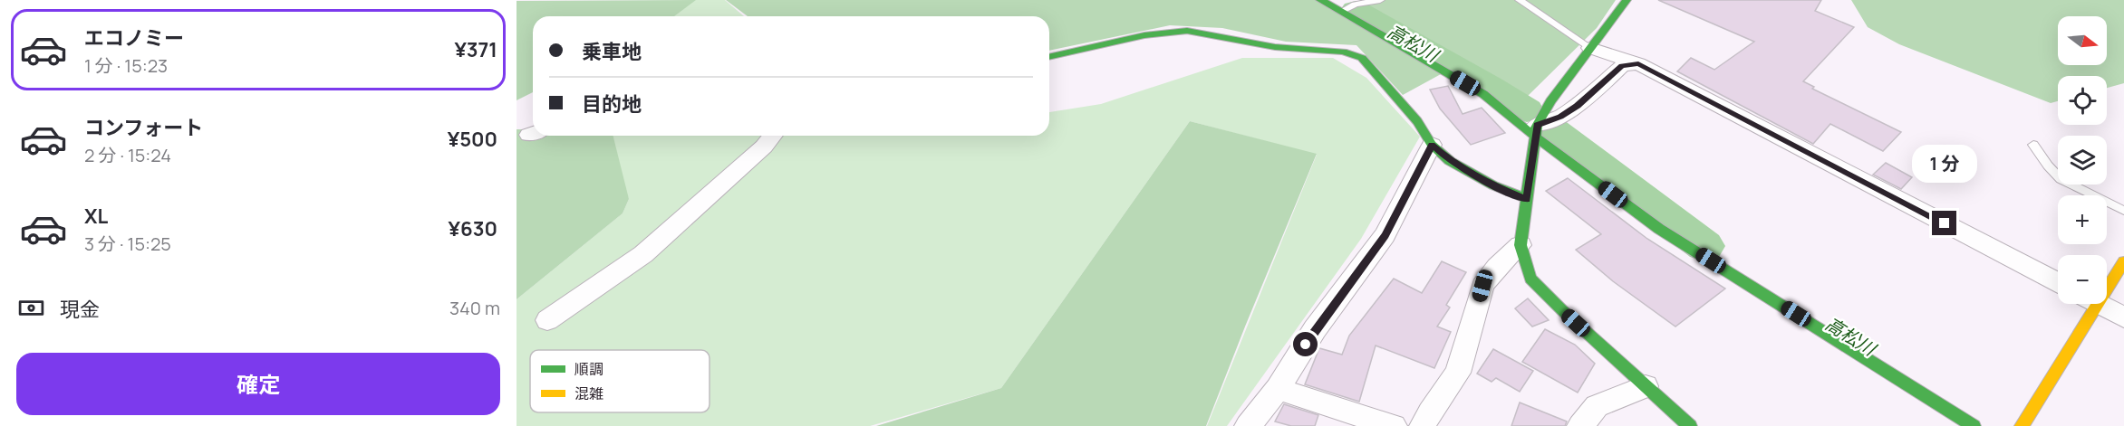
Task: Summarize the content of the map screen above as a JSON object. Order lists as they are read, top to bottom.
{
  "water": ["高松川"],
  "legend": ["順調", "混雑"],
  "north": "right",
  "page": {
    "list": [
      {
        "name": "エコノミー",
        "note": "1 分 · 15:23",
        "value": "¥371"
      },
      {
        "name": "コンフォート",
        "note": "2 分 · 15:24",
        "value": "¥500"
      },
      {
        "name": "XL",
        "note": "3 分 · 15:25",
        "value": "¥630"
      }
    ],
    "map_buttons": ["+", "−"],
    "banner": ["乗車地", "目的地"],
    "bubble": "1 分",
    "pay": ["現金", "340 m"],
    "buttons": "確定"
  }
}
